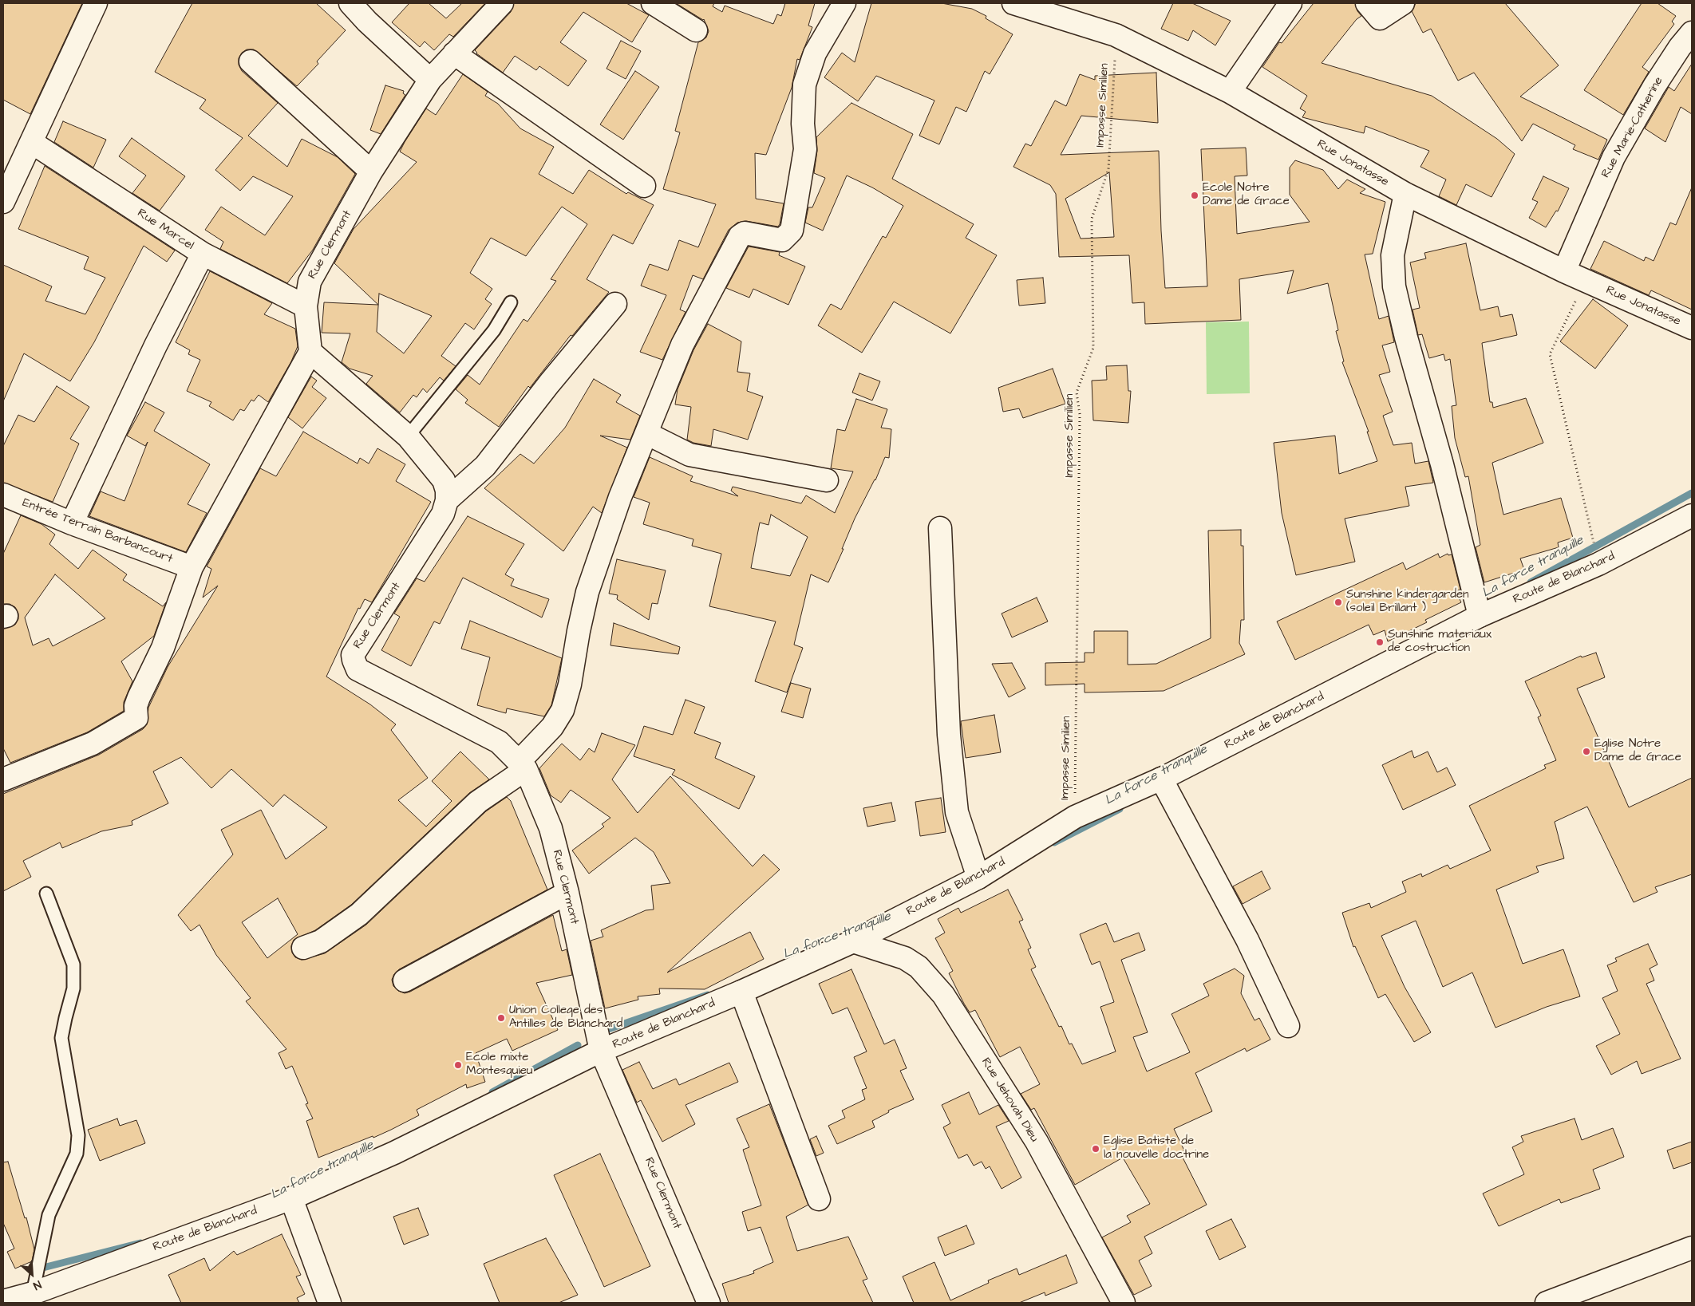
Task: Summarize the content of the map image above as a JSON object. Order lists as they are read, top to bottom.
{
  "streets": {
    "street": [
      "Rue Marie-Catherine",
      "Rue Jonatasse",
      "Rue Marcel",
      "Rue Clermont",
      "Entrée Terrain Barbancourt",
      "Route de Blanchard",
      "Rue Jehovah Dieu"
    ],
    "path": ["Impasse Similien"]
  },
  "crossings": [
    ["Impasse Similien", "Rue Jonatasse"],
    ["Impasse Similien", "Route de Blanchard"],
    ["Rue Marie-Catherine", "Rue Jonatasse"],
    ["Rue Marcel", "Rue Clermont"],
    ["Rue Clermont", "Route de Blanchard"],
    ["Route de Blanchard", "Rue Jehovah Dieu"]
  ],
  "water": ["La force tranquille"],
  "places": [
    "Ecole Notre Dame de Grace",
    "Sunshine kindergarden (soleil Brillant )",
    "Sunshine materiaux de costruction",
    "Eglise Notre Dame de Grace",
    "Union College des Antilles de Blanchard",
    "Ecole mixte Montesquieu",
    "Eglise Batiste de la nouvelle doctrine"
  ],
  "north": "bottom right"
}
